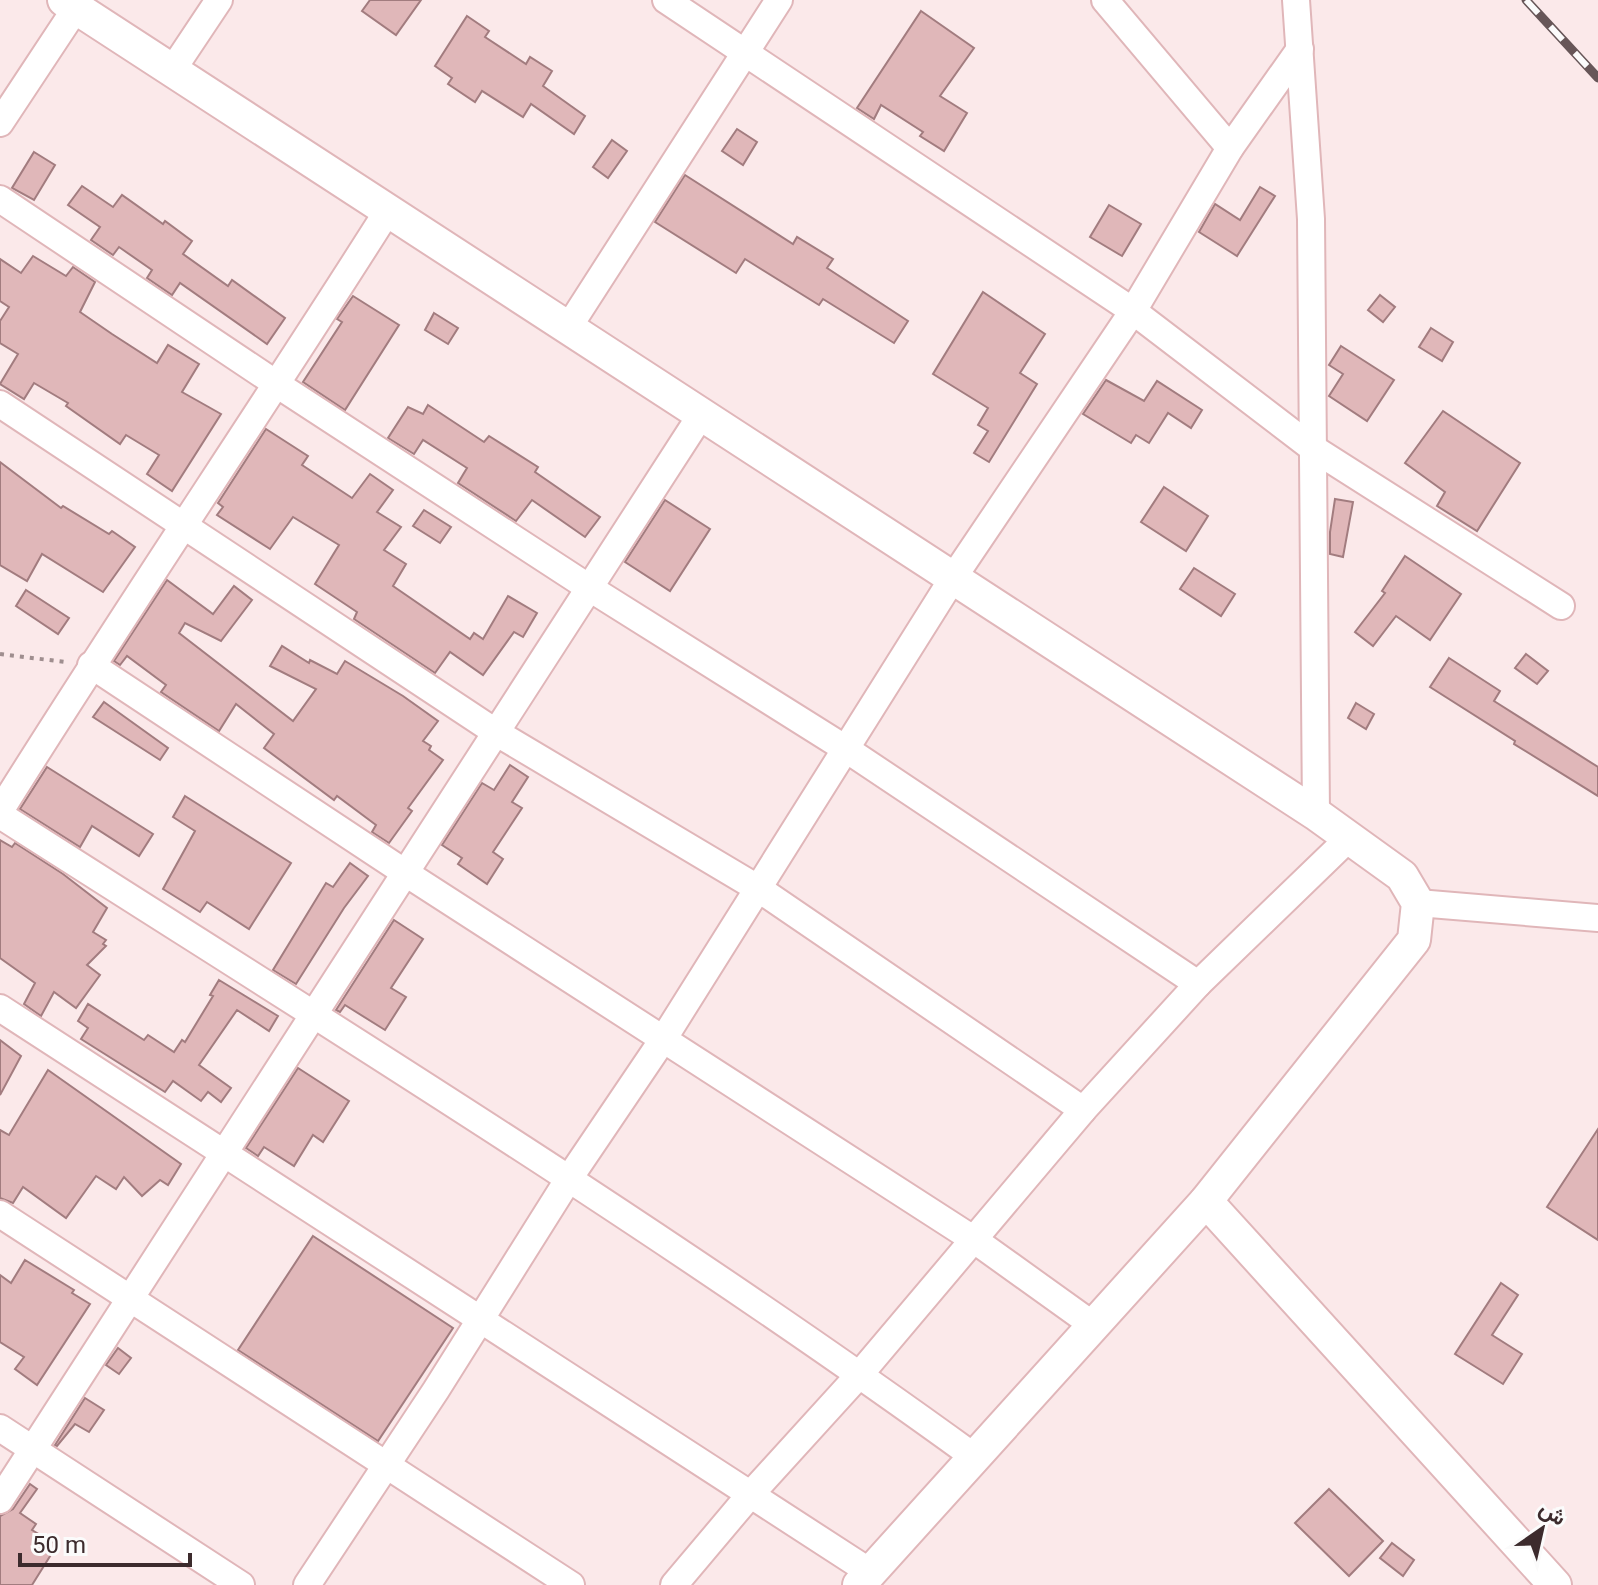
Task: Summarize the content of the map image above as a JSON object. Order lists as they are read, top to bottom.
{
  "scale_bar": "50 m",
  "north": "top right"
}
